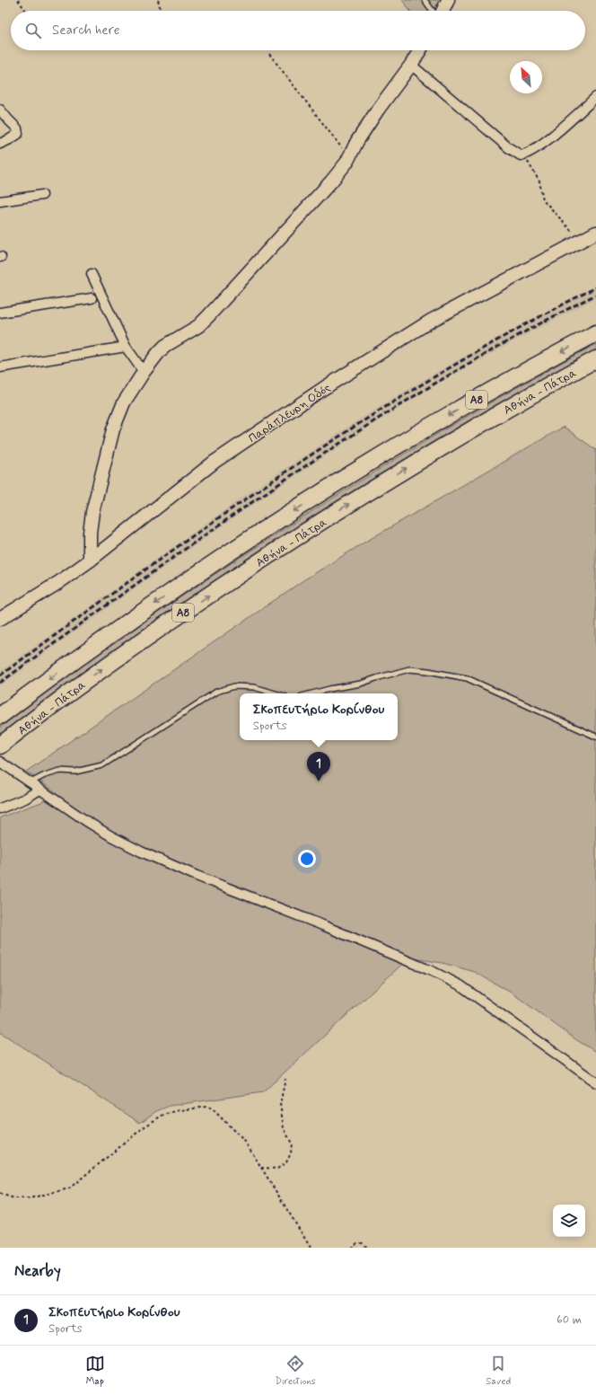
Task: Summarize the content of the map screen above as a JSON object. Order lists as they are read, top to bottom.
{
  "streets": {
    "highway": ["Αθήνα - Πάτρα", "Α8"],
    "street": ["Παράπλευρη Οδός"]
  },
  "north": "top left",
  "page": {
    "search": "Search here",
    "popup": ["Σκοπευτήριο Κορίνθου", "Sports"],
    "pins": "1",
    "heading": "Nearby",
    "list": [
      {
        "mark": "1",
        "name": "Σκοπευτήριο Κορίνθου",
        "note": "Sports",
        "value": "60 m"
      }
    ],
    "nav": ["Map", "Directions", "Saved"]
  }
}
